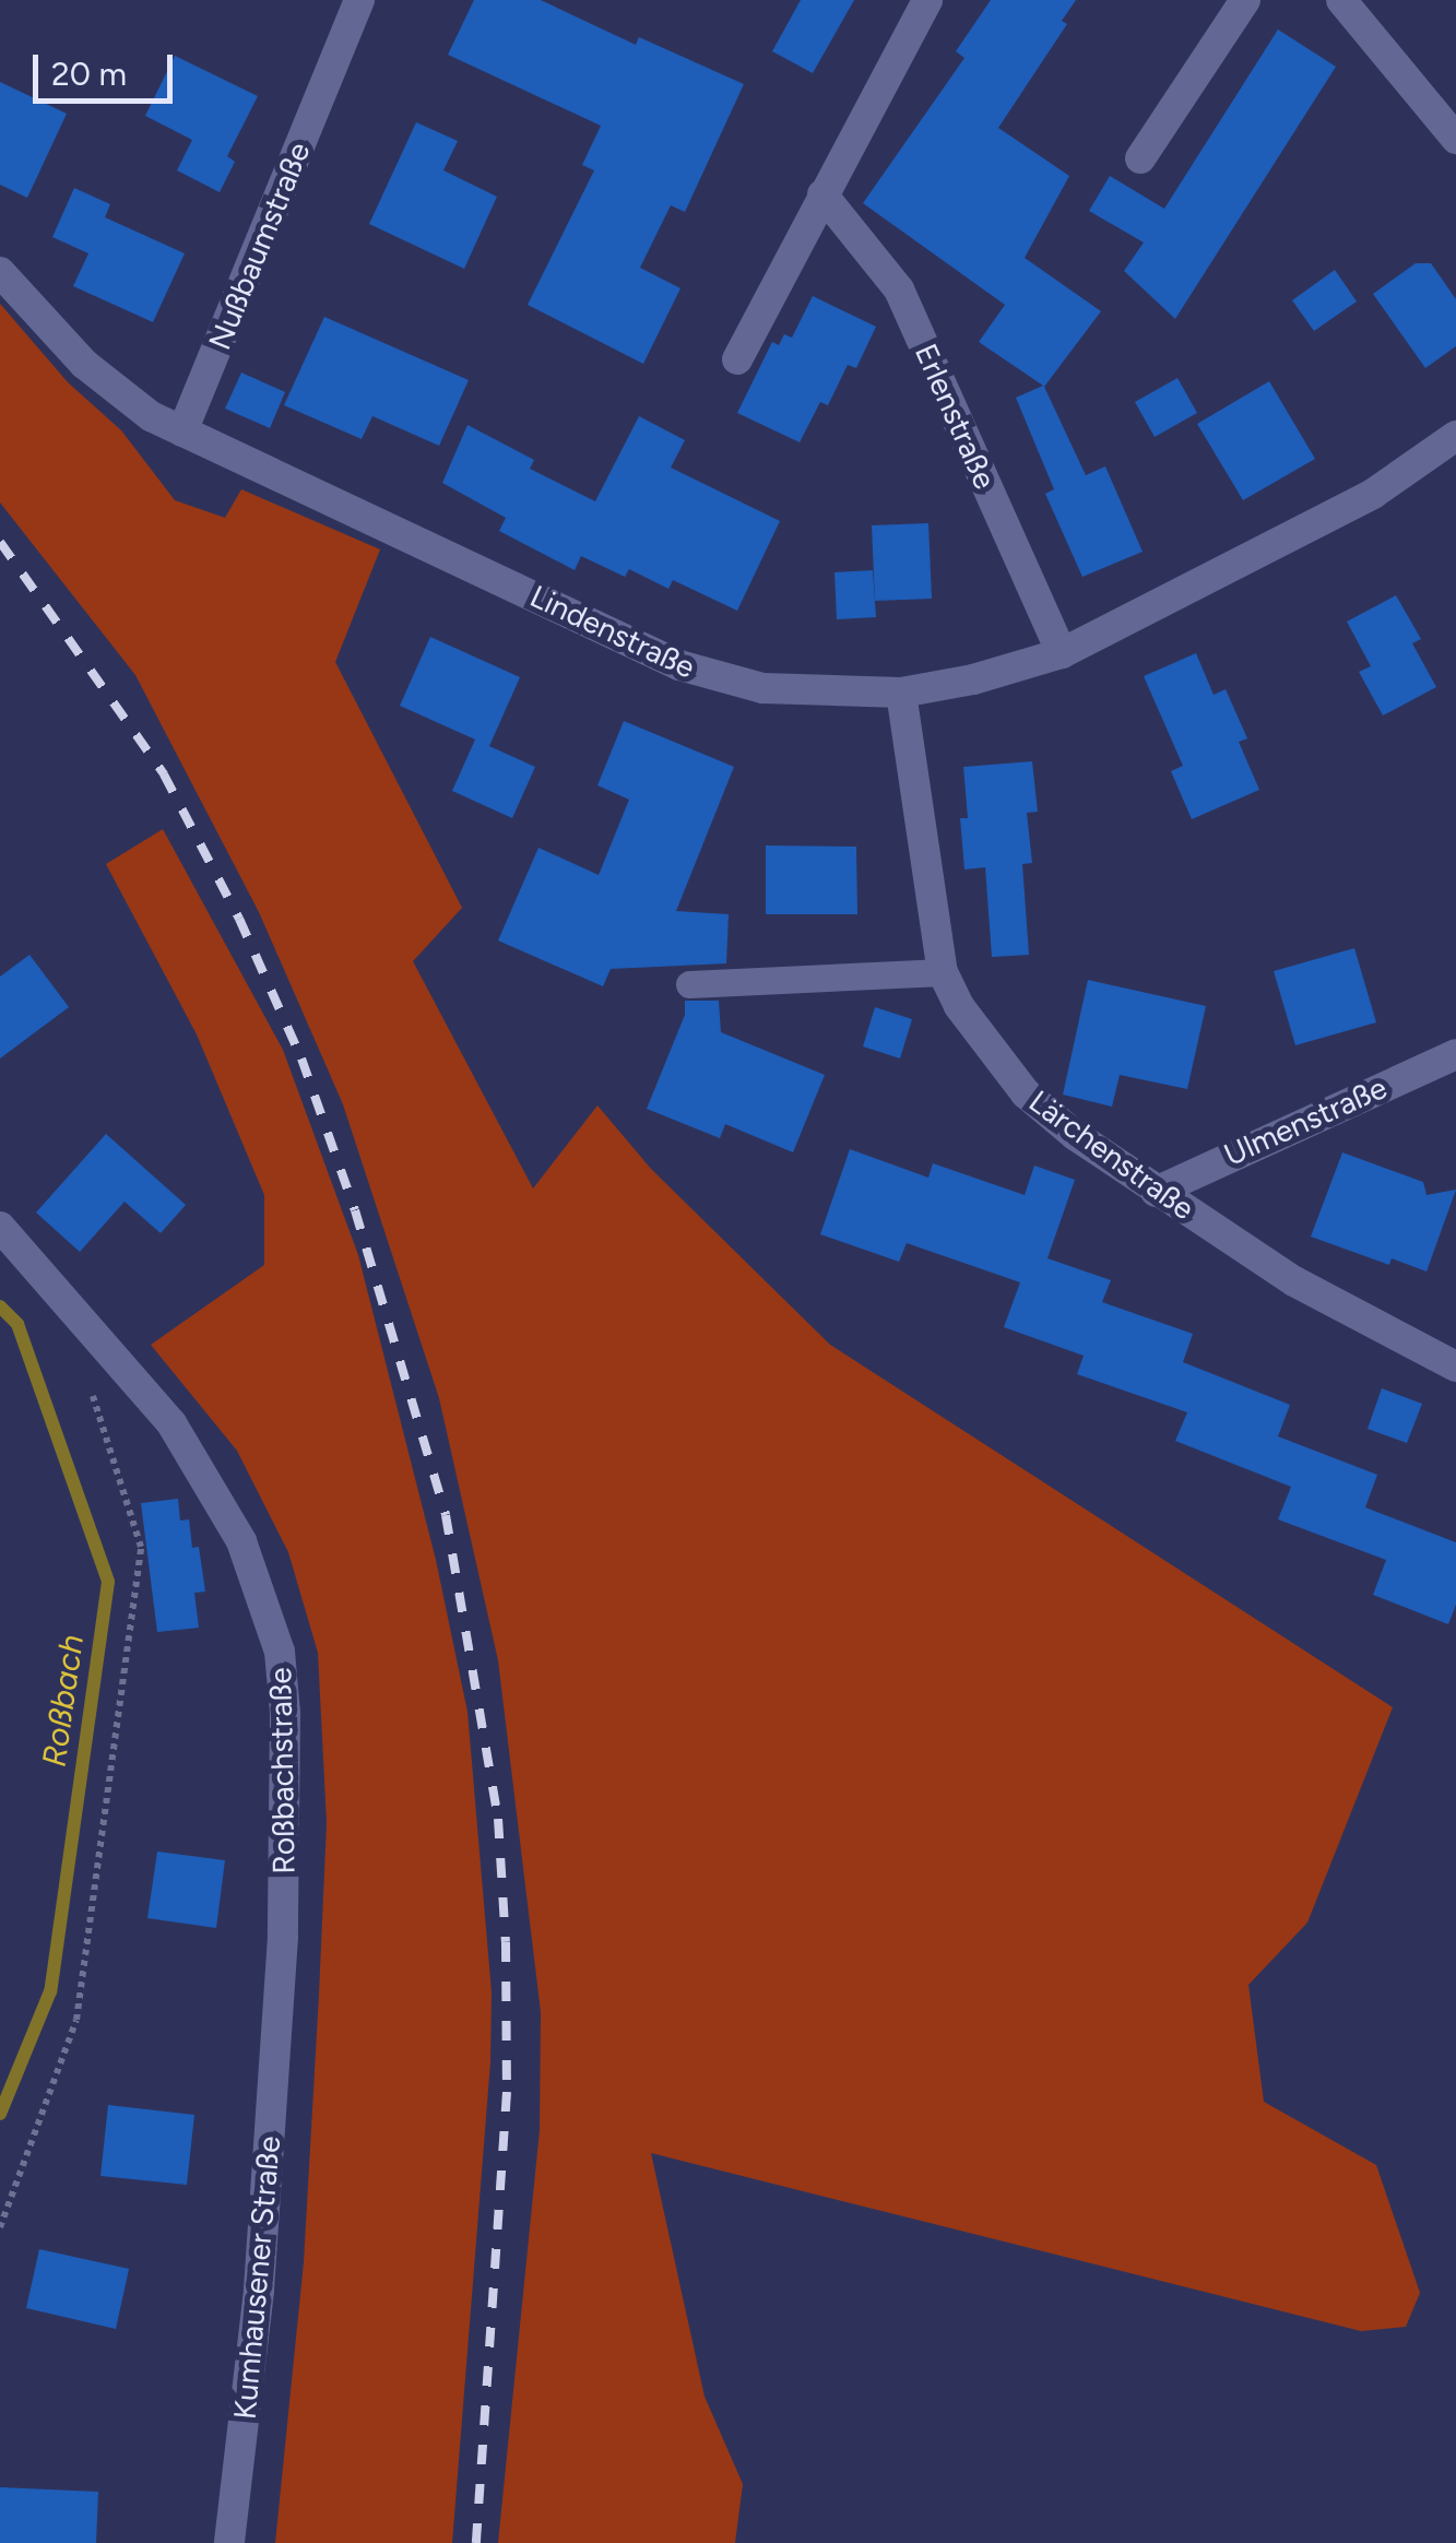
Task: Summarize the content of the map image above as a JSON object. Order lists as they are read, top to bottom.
{
  "streets": {
    "street": [
      "Nußbaumstraße",
      "Erlenstraße",
      "Lindenstraße",
      "Ulmenstraße",
      "Lärchenstraße",
      "Roßbachstraße",
      "Kumhausener Straße"
    ]
  },
  "crossings": [
    ["Nußbaumstraße", "Lindenstraße"],
    ["Erlenstraße", "Lindenstraße"],
    ["Lindenstraße", "Lärchenstraße"],
    ["Ulmenstraße", "Lärchenstraße"],
    ["Roßbachstraße", "Kumhausener Straße"]
  ],
  "water": ["Roßbach"],
  "scale_bar": "20 m"
}
